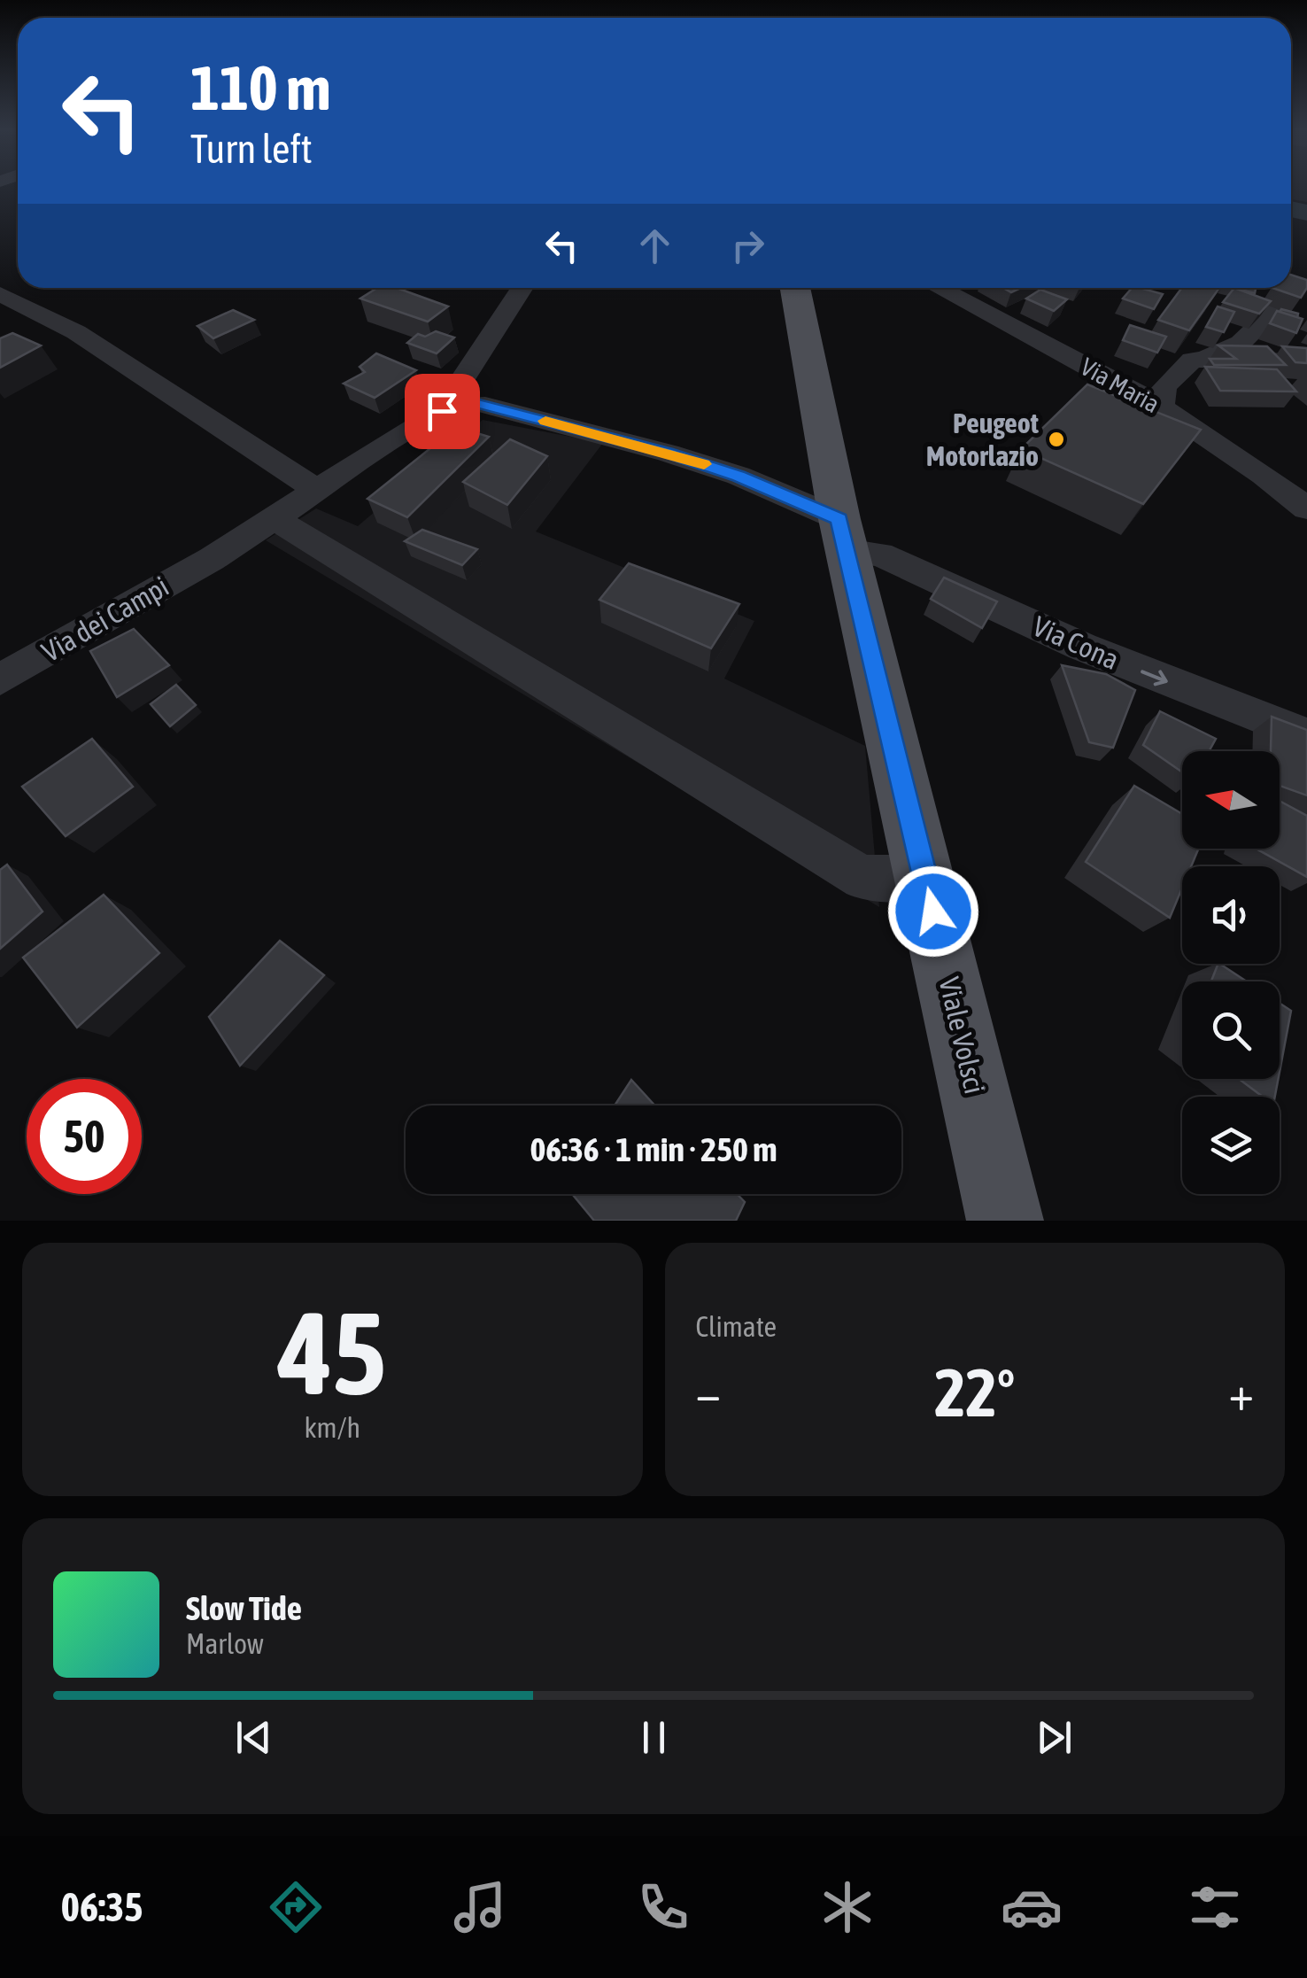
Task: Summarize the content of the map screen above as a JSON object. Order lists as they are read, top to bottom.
{
  "streets": {
    "main road": ["Viale Volsci"],
    "street": ["Via Maria", "Via dei Campi", "Via Cona"]
  },
  "crossings": [
    ["Via dei Campi", "Via Cona"],
    ["Via Cona", "Viale Volsci"]
  ],
  "places": ["Peugeot Motorlazio"],
  "north": "left",
  "page": {
    "turn": ["110 m", "Turn left"],
    "limit": "50",
    "trip": "06:36 · 1 min · 250 m",
    "tile": [
      ["45", "km/h"],
      "Climate"
    ],
    "heat": ["−", "22°", "+"],
    "song": ["Slow Tide", "Marlow"],
    "tabs": "06:35"
  }
}
